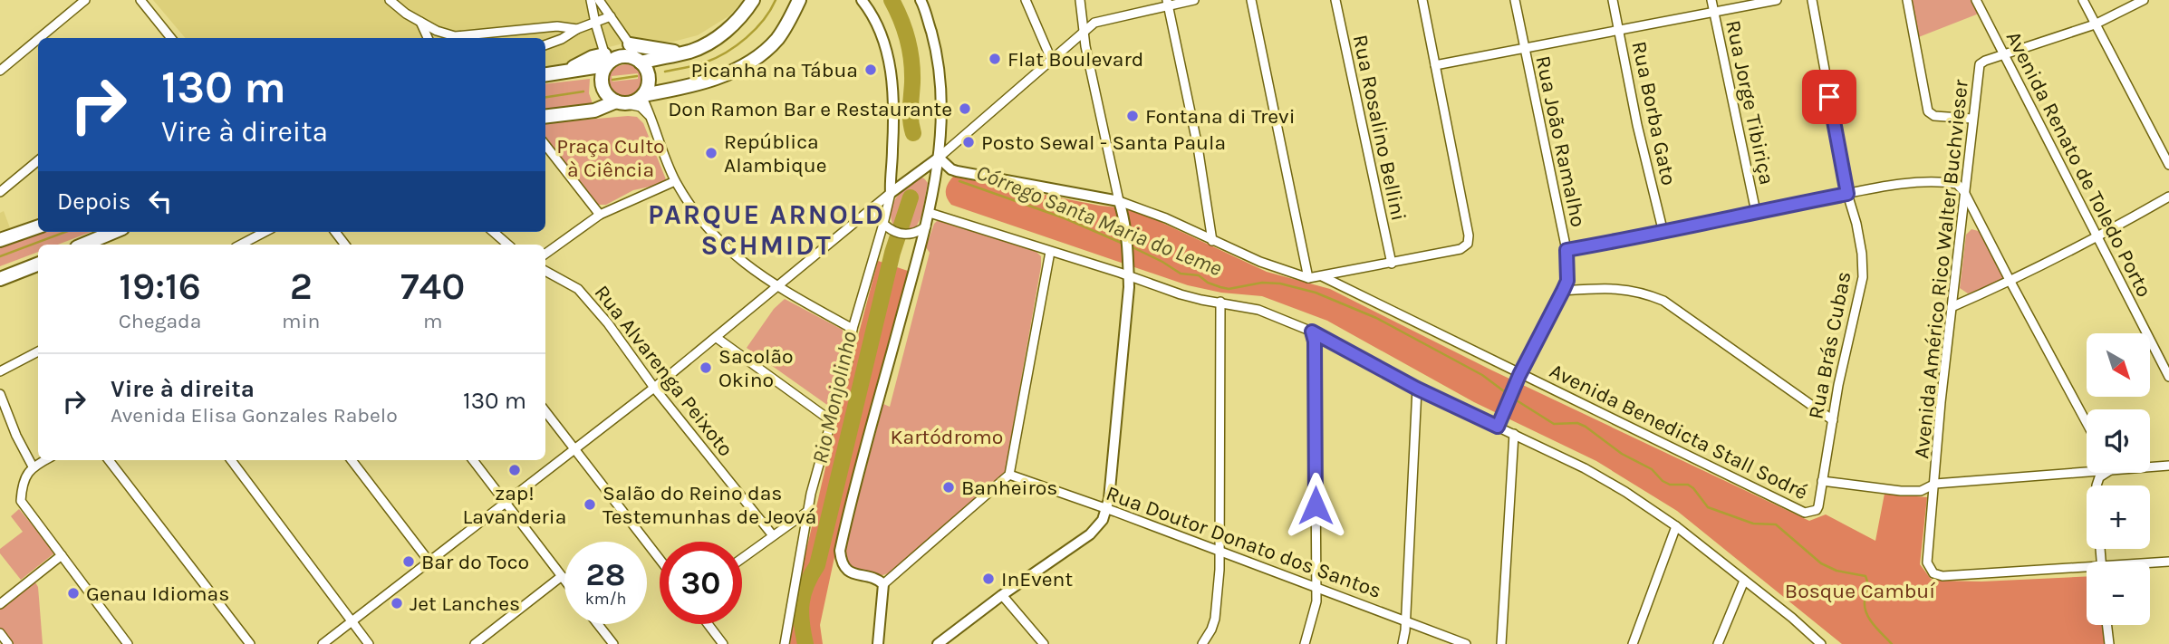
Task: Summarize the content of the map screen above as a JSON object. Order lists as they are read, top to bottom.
{
  "streets": {
    "street": [
      "Rua Jorge Tibiriça",
      "Rua Borba Gato",
      "Rua Rosalino Bellini",
      "Rua João Ramalho",
      "Avenida Renato de Toledo Porto",
      "Avenida Américo Rico Walter Buchvieser",
      "Rua Brás Cubas",
      "Rua Alvarenga Peixoto",
      "Avenida Benedicta Stall Sodré",
      "Rua Doutor Donato dos Santos"
    ]
  },
  "crossings": [
    ["Rua João Ramalho", "Avenida Benedicta Stall Sodré"],
    ["Avenida Renato de Toledo Porto", "Avenida Américo Rico Walter Buchvieser"],
    ["Rua Brás Cubas", "Avenida Benedicta Stall Sodré"]
  ],
  "districts": ["PARQUE ARNOLD SCHMIDT"],
  "water": ["Córrego Santa Maria do Leme", "Rio Monjolinho"],
  "parks": ["Praça Culto à Ciência", "Kartódromo", "Bosque Cambuí"],
  "places": [
    "Flat Boulevard",
    "Picanha na Tábua",
    "Don Ramon Bar e Restaurante",
    "Fontana di Trevi",
    "Posto Sewal - Santa Paula",
    "República Alambique",
    "Sacolão Okino",
    "zap! Lavanderia",
    "Banheiros",
    "Salão do Reino das Testemunhas de Jeová",
    "Bar do Toco",
    "InEvent",
    "Genau Idiomas",
    "Jet Lanches"
  ],
  "north": "bottom right",
  "page": {
    "turn": ["130 m", "Vire à direita"],
    "then": "Depois",
    "eta": [
      "19:16",
      "Chegada",
      "2",
      "min",
      "740",
      "m"
    ],
    "map_buttons": ["+", "−"],
    "list": [
      {
        "name": "Vire à direita",
        "note": "Avenida Elisa Gonzales Rabelo",
        "value": "130 m"
      }
    ],
    "speed": "28 km/h",
    "limit": "30"
  }
}
